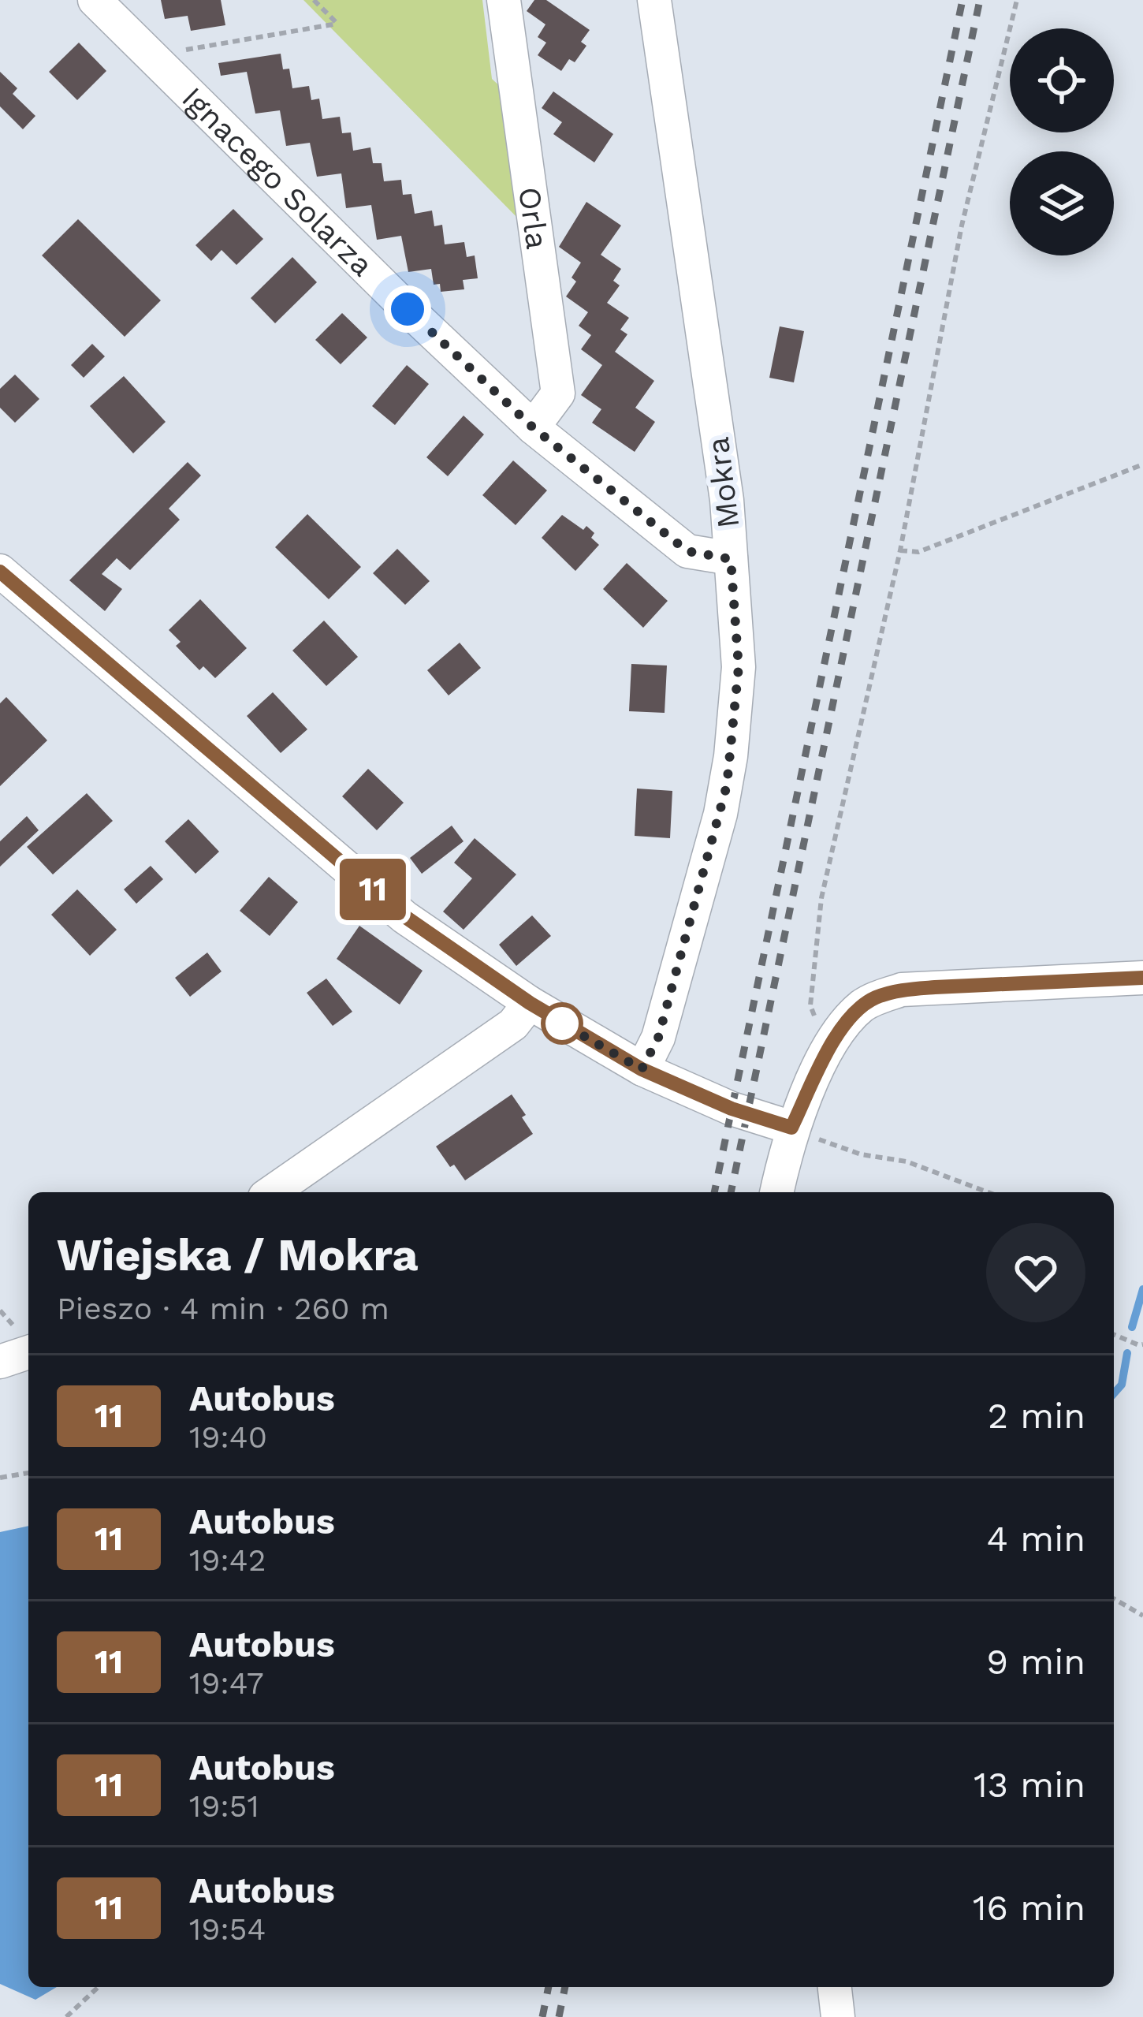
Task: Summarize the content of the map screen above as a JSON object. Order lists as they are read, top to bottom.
{
  "streets": {
    "street": ["Ignacego Solarza", "Orla", "Mokra"]
  },
  "crossings": [
    ["Ignacego Solarza", "Orla"],
    ["Ignacego Solarza", "Mokra"]
  ],
  "lines": ["bus line 11"],
  "page": {
    "on_map": "11",
    "heading": ["Wiejska / Mokra", "Pieszo · 4 min · 260 m"],
    "list": [
      {
        "mark": "11",
        "name": "Autobus",
        "note": "19:40",
        "value": "2 min"
      },
      {
        "mark": "11",
        "name": "Autobus",
        "note": "19:42",
        "value": "4 min"
      },
      {
        "mark": "11",
        "name": "Autobus",
        "note": "19:47",
        "value": "9 min"
      },
      {
        "mark": "11",
        "name": "Autobus",
        "note": "19:51",
        "value": "13 min"
      },
      {
        "mark": "11",
        "name": "Autobus",
        "note": "19:54",
        "value": "16 min"
      }
    ]
  }
}
